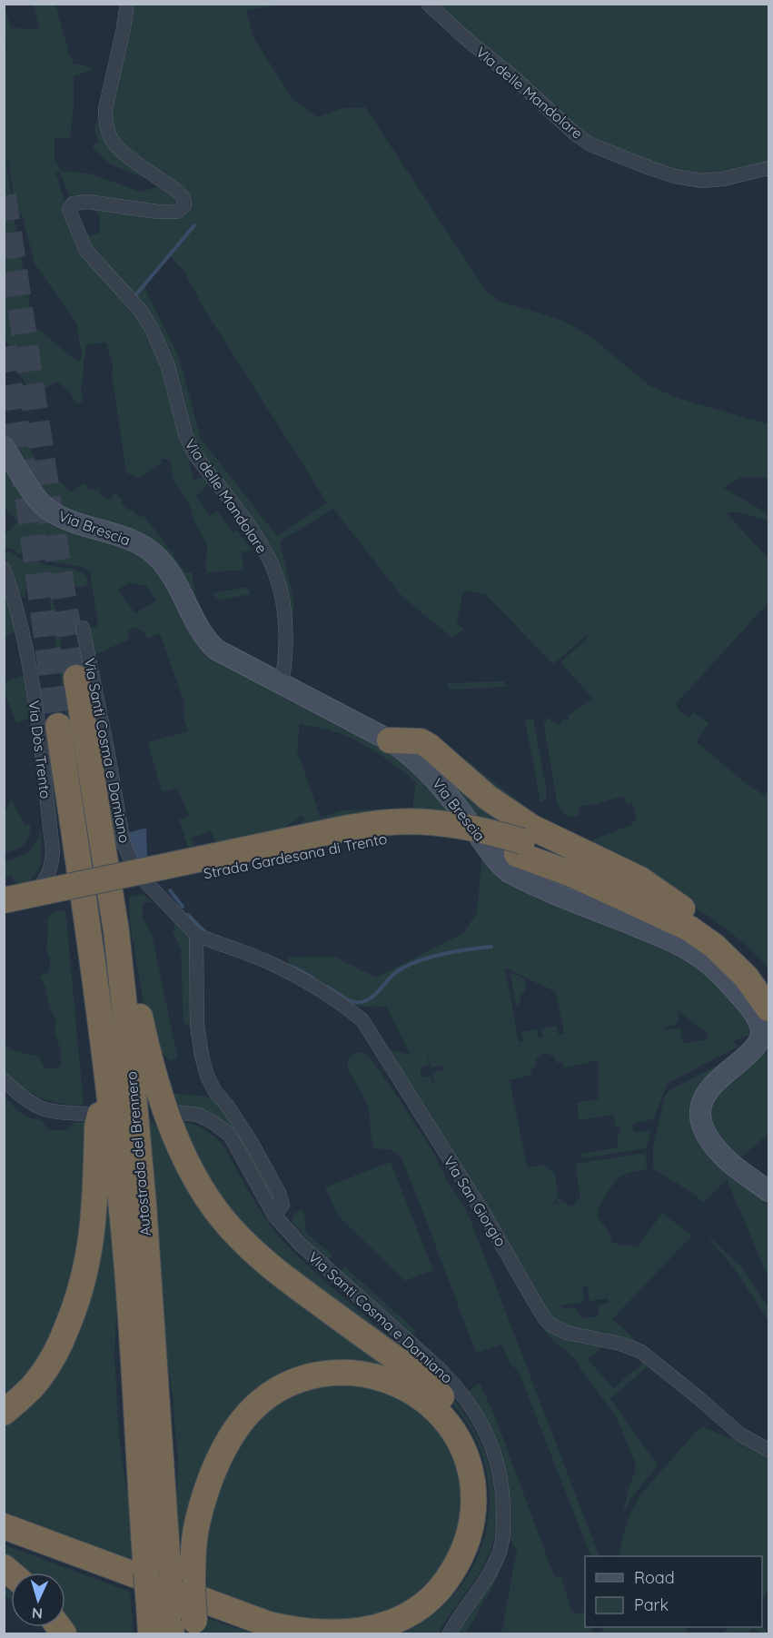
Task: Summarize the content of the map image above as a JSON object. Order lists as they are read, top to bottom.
{
  "streets": {
    "highway": ["Strada Gardesana di Trento", "Autostrada del Brennero"],
    "street": [
      "Via delle Mandolare",
      "Via Brescia",
      "Via Dòs Trento",
      "Via Santi Cosma e Damiano",
      "Via San Giorgio"
    ]
  },
  "crossings": [
    ["Via delle Mandolare", "Via Brescia"],
    ["Via Santi Cosma e Damiano", "Via San Giorgio"]
  ],
  "legend": ["Road", "Park"],
  "north": "bottom"
}
